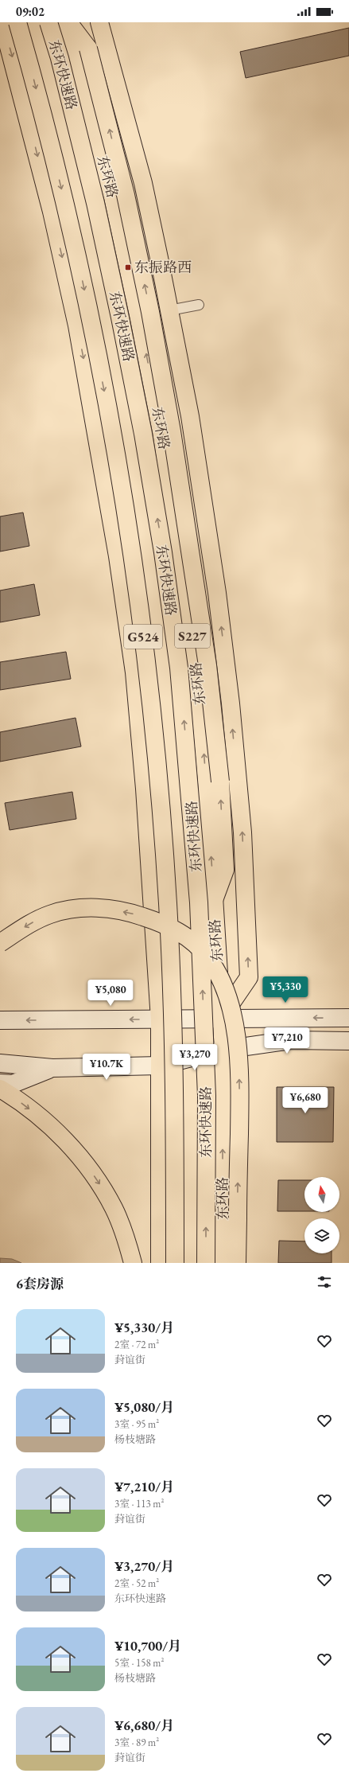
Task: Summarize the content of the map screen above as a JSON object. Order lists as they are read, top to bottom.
{
  "streets": {
    "main road": [
      "东环快速路",
      "东环路",
      "S227",
      "G524"
    ]
  },
  "places": {
    "transit": ["东振路西"]
  },
  "north": "top",
  "page": {
    "status": "09:02",
    "price": [
      "¥5,330",
      "¥5,080",
      "¥7,210",
      "¥3,270",
      "¥10.7K",
      "¥6,680"
    ],
    "heading": "6套房源",
    "list": [
      {
        "name": "¥5,330/月",
        "note": "2室 · 72 m² · 葑谊街"
      },
      {
        "name": "¥5,080/月",
        "note": "3室 · 95 m² · 杨枝塘路"
      },
      {
        "name": "¥7,210/月",
        "note": "3室 · 113 m² · 葑谊街"
      },
      {
        "name": "¥3,270/月",
        "note": "2室 · 52 m² · 东环快速路"
      },
      {
        "name": "¥10,700/月",
        "note": "5室 · 158 m² · 杨枝塘路"
      },
      {
        "name": "¥6,680/月",
        "note": "3室 · 89 m² · 葑谊街"
      }
    ]
  }
}
